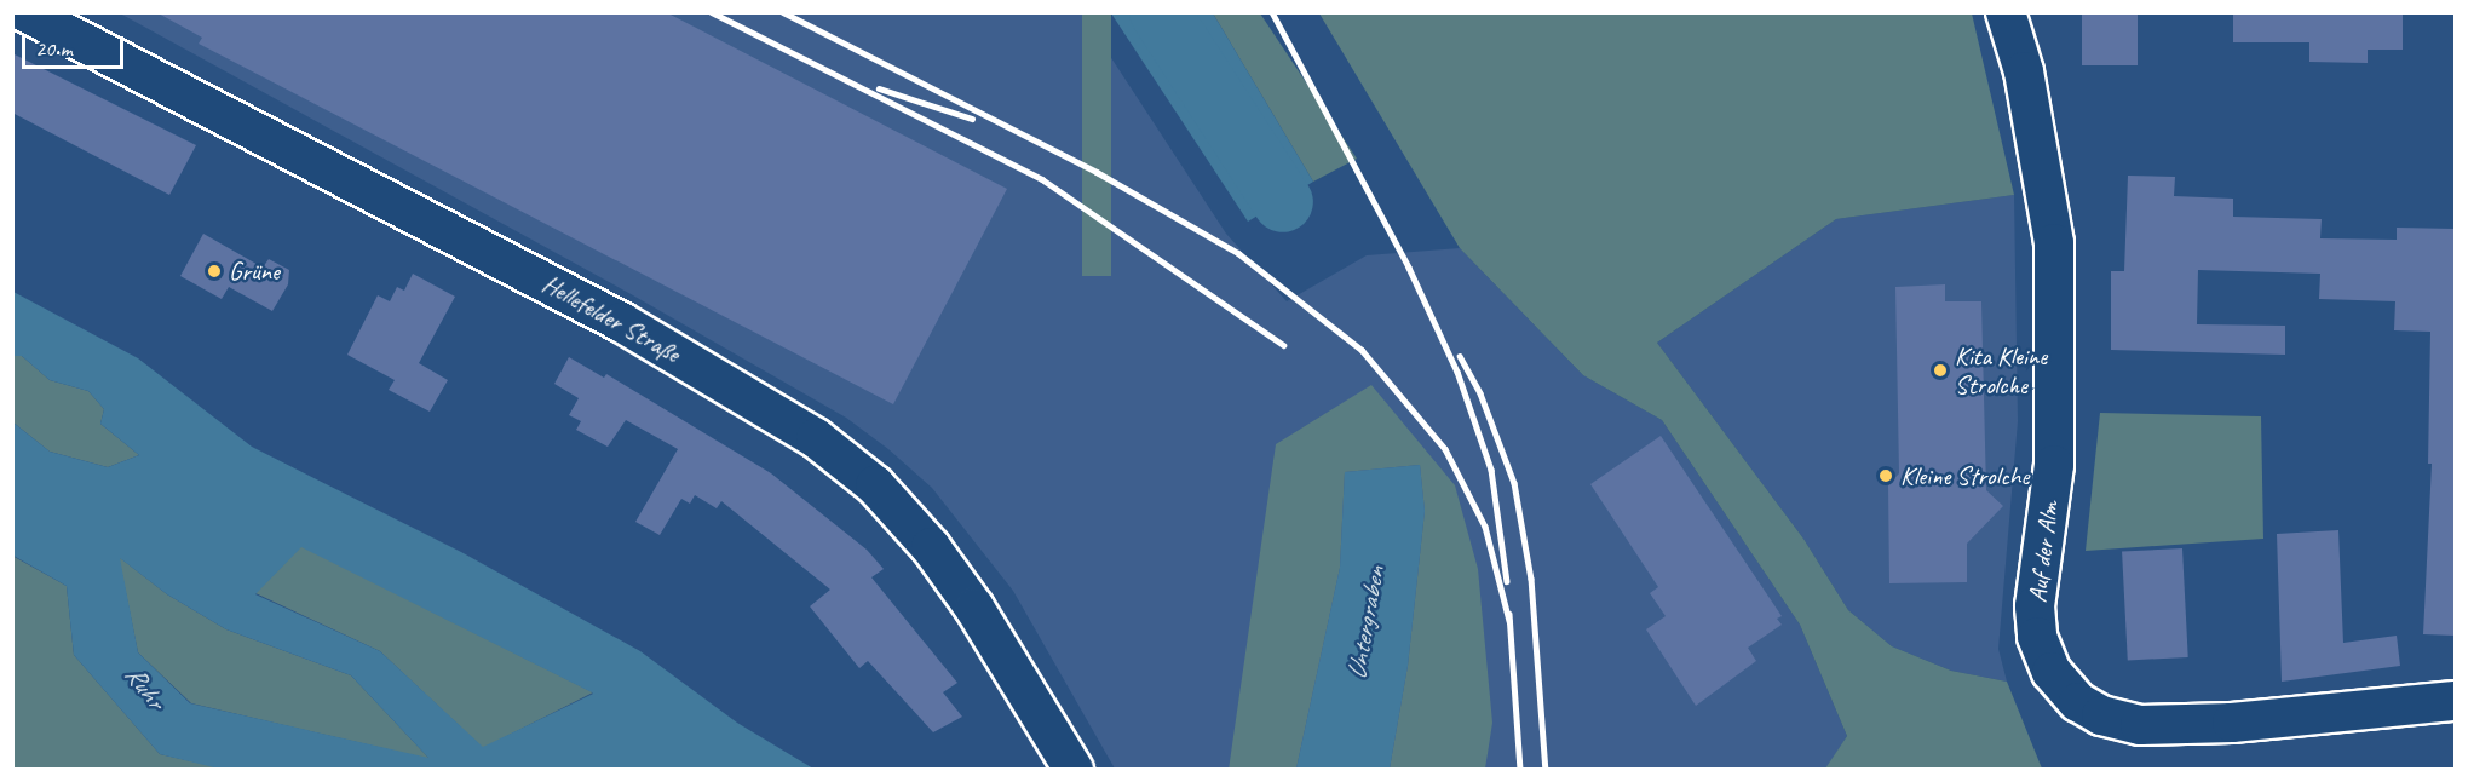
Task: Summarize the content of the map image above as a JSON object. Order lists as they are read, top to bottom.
{
  "streets": {
    "street": ["Hellefelder Straße", "Auf der Alm"]
  },
  "water": ["Untergraben", "Ruhr"],
  "places": ["Grüne", "Kita Kleine Strolche", "Kleine Strolche"],
  "scale_bar": "20 m"
}
